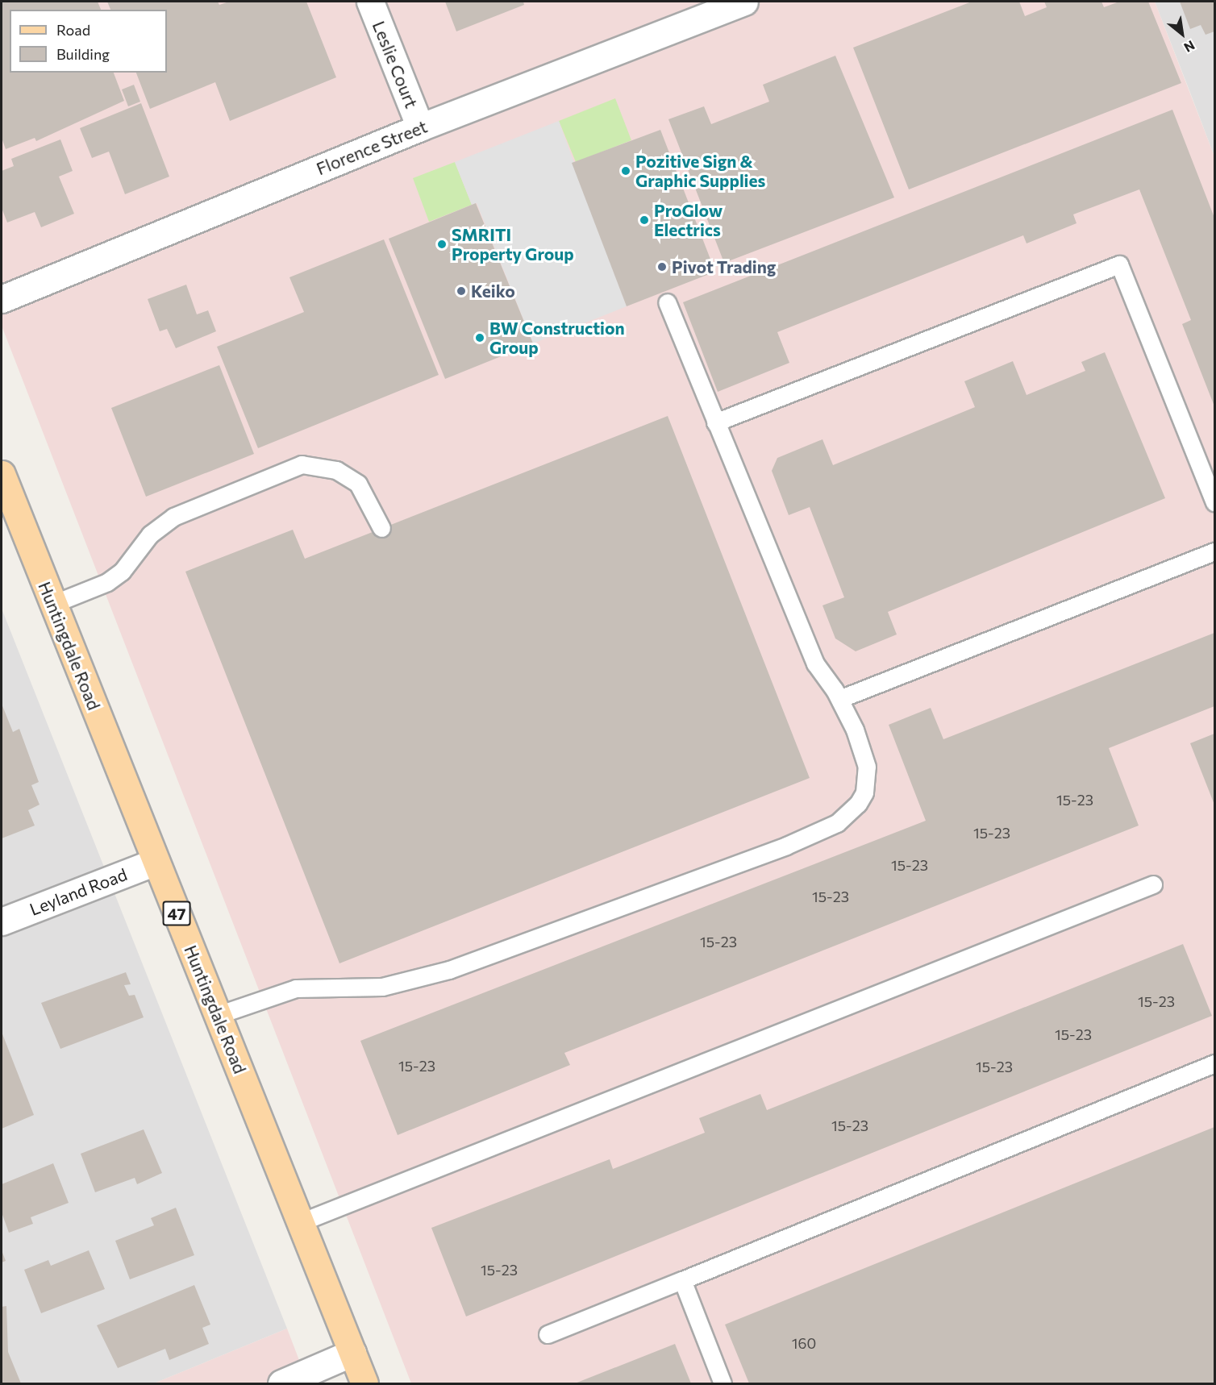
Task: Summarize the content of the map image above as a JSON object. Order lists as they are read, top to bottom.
{
  "streets": {
    "main road": ["Huntingdale Road", "47"],
    "street": ["Leslie Court", "Florence Street", "Leyland Road"]
  },
  "crossings": [
    ["Leslie Court", "Florence Street"],
    ["Huntingdale Road", "Leyland Road"]
  ],
  "places": [
    "Pozitive Sign & Graphic Supplies",
    "ProGlow Electrics",
    "SMRITI Property Group",
    "Pivot Trading",
    "Keiko",
    "BW Construction Group"
  ],
  "house_numbers": [
    "15-23",
    "15-23",
    "15-23",
    "15-23",
    "15-23",
    "15-23",
    "15-23",
    "15-23",
    "15-23",
    "15-23",
    "15-23",
    "160"
  ],
  "legend": ["Road", "Building"],
  "north": "bottom right"
}
